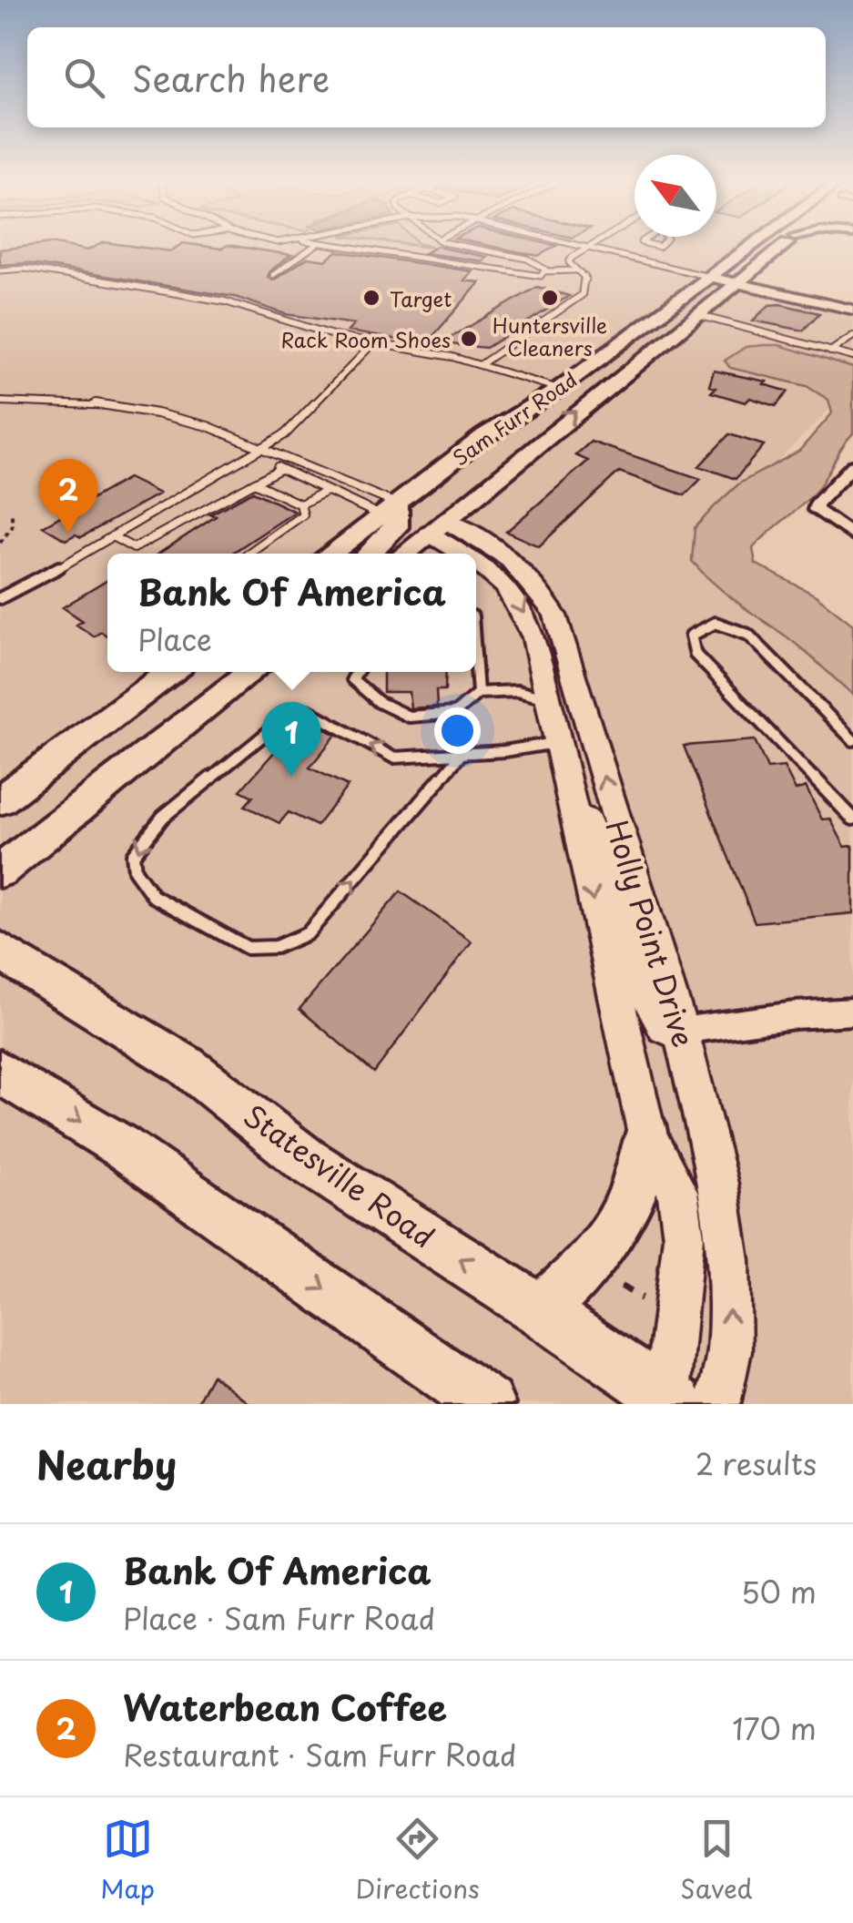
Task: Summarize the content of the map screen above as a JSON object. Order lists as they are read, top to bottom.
{
  "streets": {
    "main road": ["Sam Furr Road", "Holly Point Drive", "Statesville Road"]
  },
  "crossings": [
    ["Sam Furr Road", "Holly Point Drive"],
    ["Holly Point Drive", "Statesville Road"]
  ],
  "places": ["Target", "Huntersville Cleaners", "Rack Room Shoes"],
  "north": "top left",
  "page": {
    "search": "Search here",
    "pins": ["2", "1"],
    "popup": ["Bank Of America", "Place"],
    "heading": ["Nearby", "2 results"],
    "list": [
      {
        "mark": "1",
        "name": "Bank Of America",
        "note": "Place · Sam Furr Road",
        "value": "50 m"
      },
      {
        "mark": "2",
        "name": "Waterbean Coffee",
        "note": "Restaurant · Sam Furr Road",
        "value": "170 m"
      }
    ],
    "nav": ["Map", "Directions", "Saved"]
  }
}
